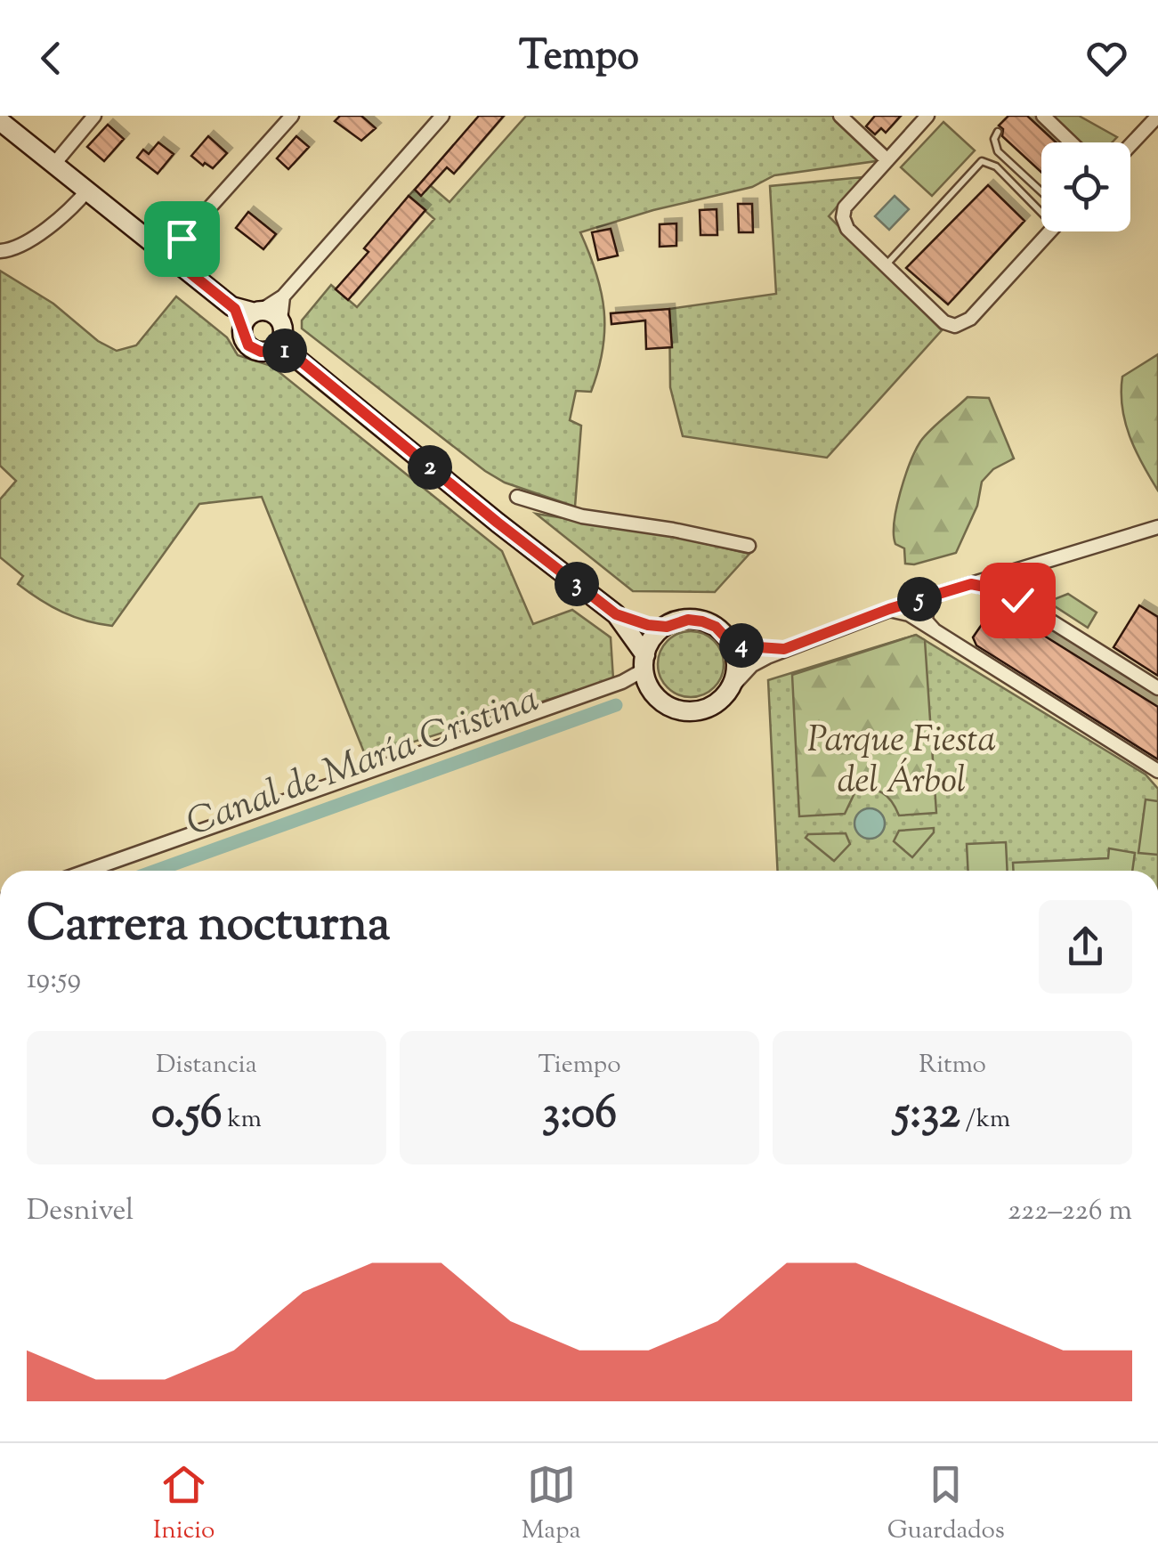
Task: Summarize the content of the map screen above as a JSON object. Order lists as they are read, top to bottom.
{
  "water": ["Canal de María Cristina"],
  "parks": ["Parque Fiesta del Árbol"],
  "page": {
    "header": "Tempo",
    "pins": [
      "1",
      "2",
      "3",
      "5",
      "4"
    ],
    "heading": ["Carrera nocturna", "19:59"],
    "stats": [
      ["Distancia", "0.56 km"],
      ["Tiempo", "3:06"],
      ["Ritmo", "5:32 /km"]
    ],
    "chart": ["Desnivel", "222–226 m"],
    "tabs": ["Inicio", "Mapa", "Guardados"]
  }
}
